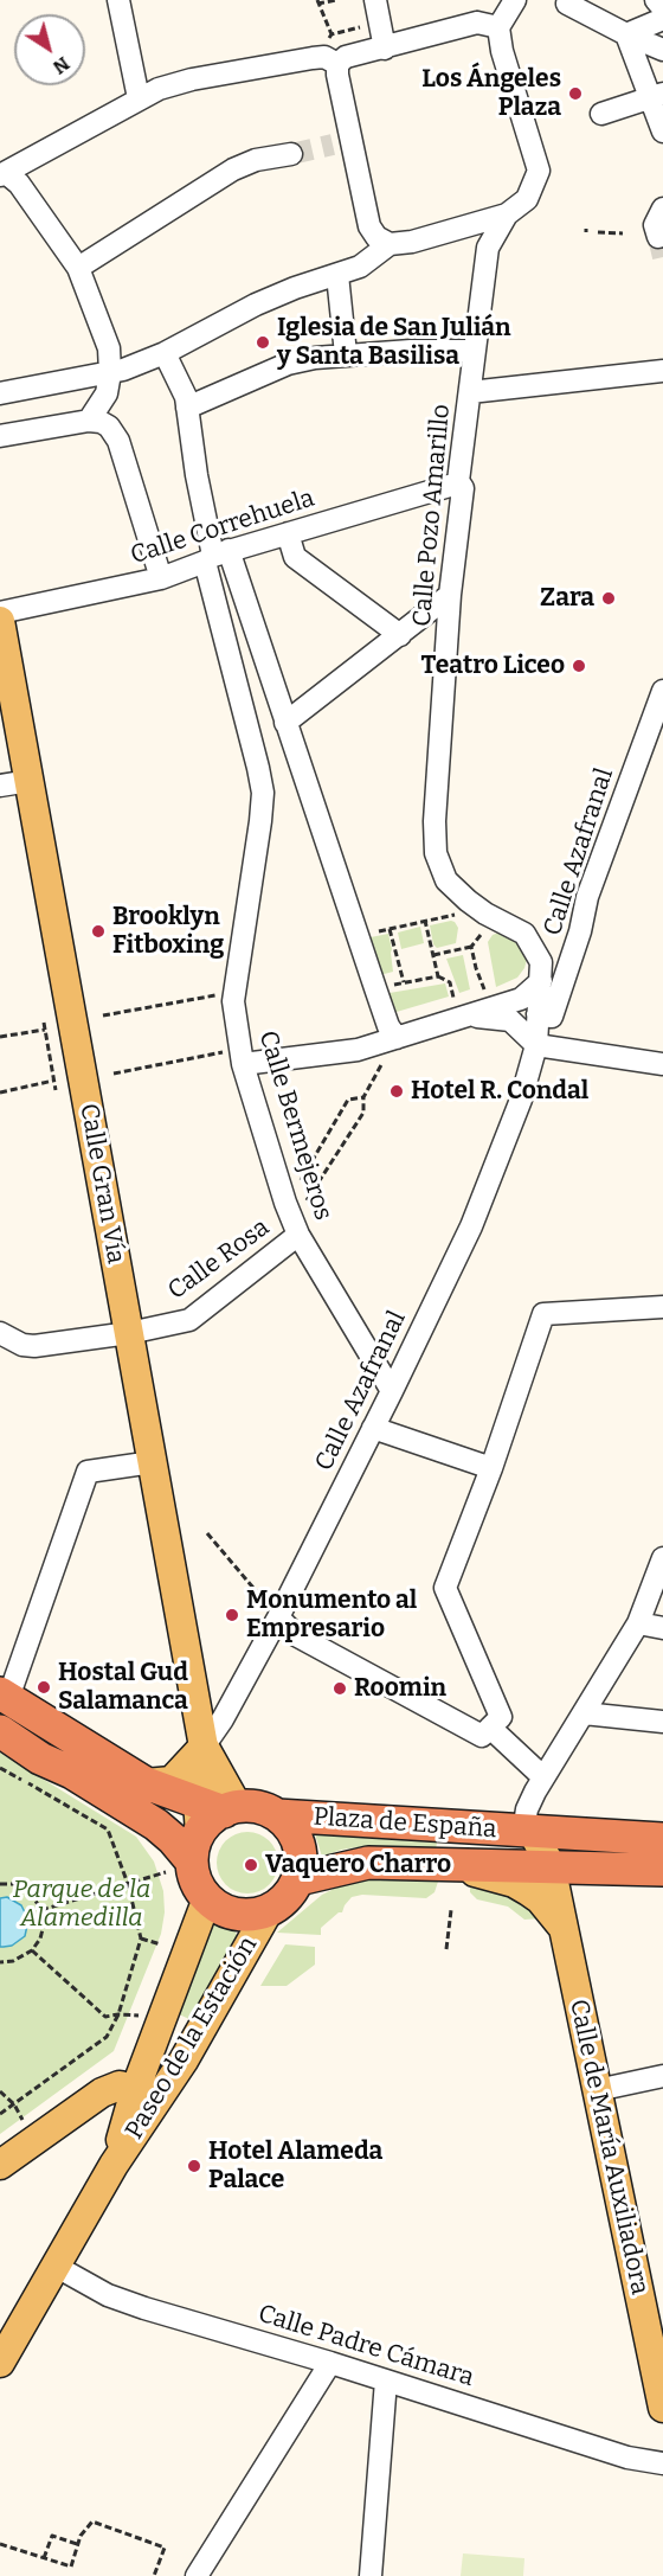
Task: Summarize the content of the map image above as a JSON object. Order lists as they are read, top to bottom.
{
  "streets": {
    "highway": ["Plaza de España"],
    "main road": ["Calle Gran Vía", "Paseo de la Estación", "Calle de María Auxiliadora"],
    "street": [
      "Calle Pozo Amarillo",
      "Calle Correhuela",
      "Calle Azafranal",
      "Calle Bermejeros",
      "Calle Rosa",
      "Calle Padre Cámara"
    ]
  },
  "crossings": [
    ["Calle Pozo Amarillo", "Calle Correhuela"],
    ["Calle Pozo Amarillo", "Calle Azafranal"],
    ["Calle Correhuela", "Calle Bermejeros"],
    ["Calle Azafranal", "Calle Bermejeros"],
    ["Calle Azafranal", "Calle Gran Vía"],
    ["Calle Bermejeros", "Calle Rosa"],
    ["Calle Gran Vía", "Calle Rosa"],
    ["Calle Gran Vía", "Plaza de España"],
    ["Calle Gran Vía", "Paseo de la Estación"],
    ["Plaza de España", "Paseo de la Estación"],
    ["Plaza de España", "Calle de María Auxiliadora"],
    ["Paseo de la Estación", "Calle Padre Cámara"]
  ],
  "parks": ["Parque de la Alamedilla"],
  "places": [
    "Los Ángeles Plaza",
    "Iglesia de San Julián y Santa Basilisa",
    "Zara",
    "Teatro Liceo",
    "Brooklyn Fitboxing",
    "Hotel R. Condal",
    "Monumento al Empresario",
    "Hostal Gud Salamanca",
    "Roomin",
    "Vaquero Charro",
    "Hotel Alameda Palace"
  ],
  "north": "bottom right"
}
